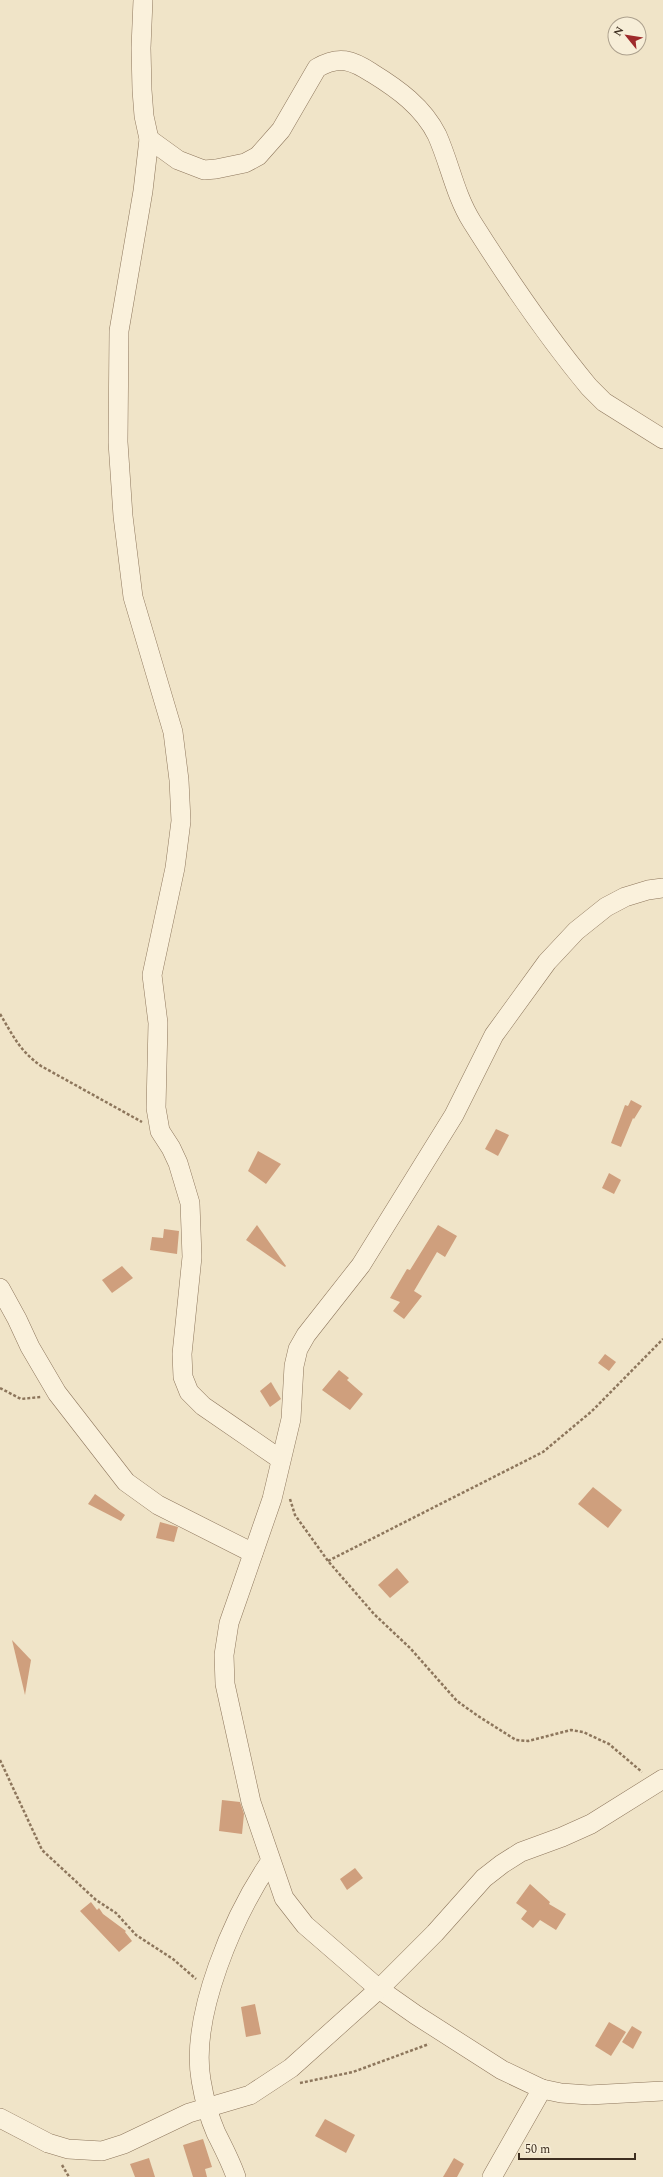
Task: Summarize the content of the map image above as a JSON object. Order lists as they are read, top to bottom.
{
  "scale_bar": "50 m",
  "north": "top left"
}
